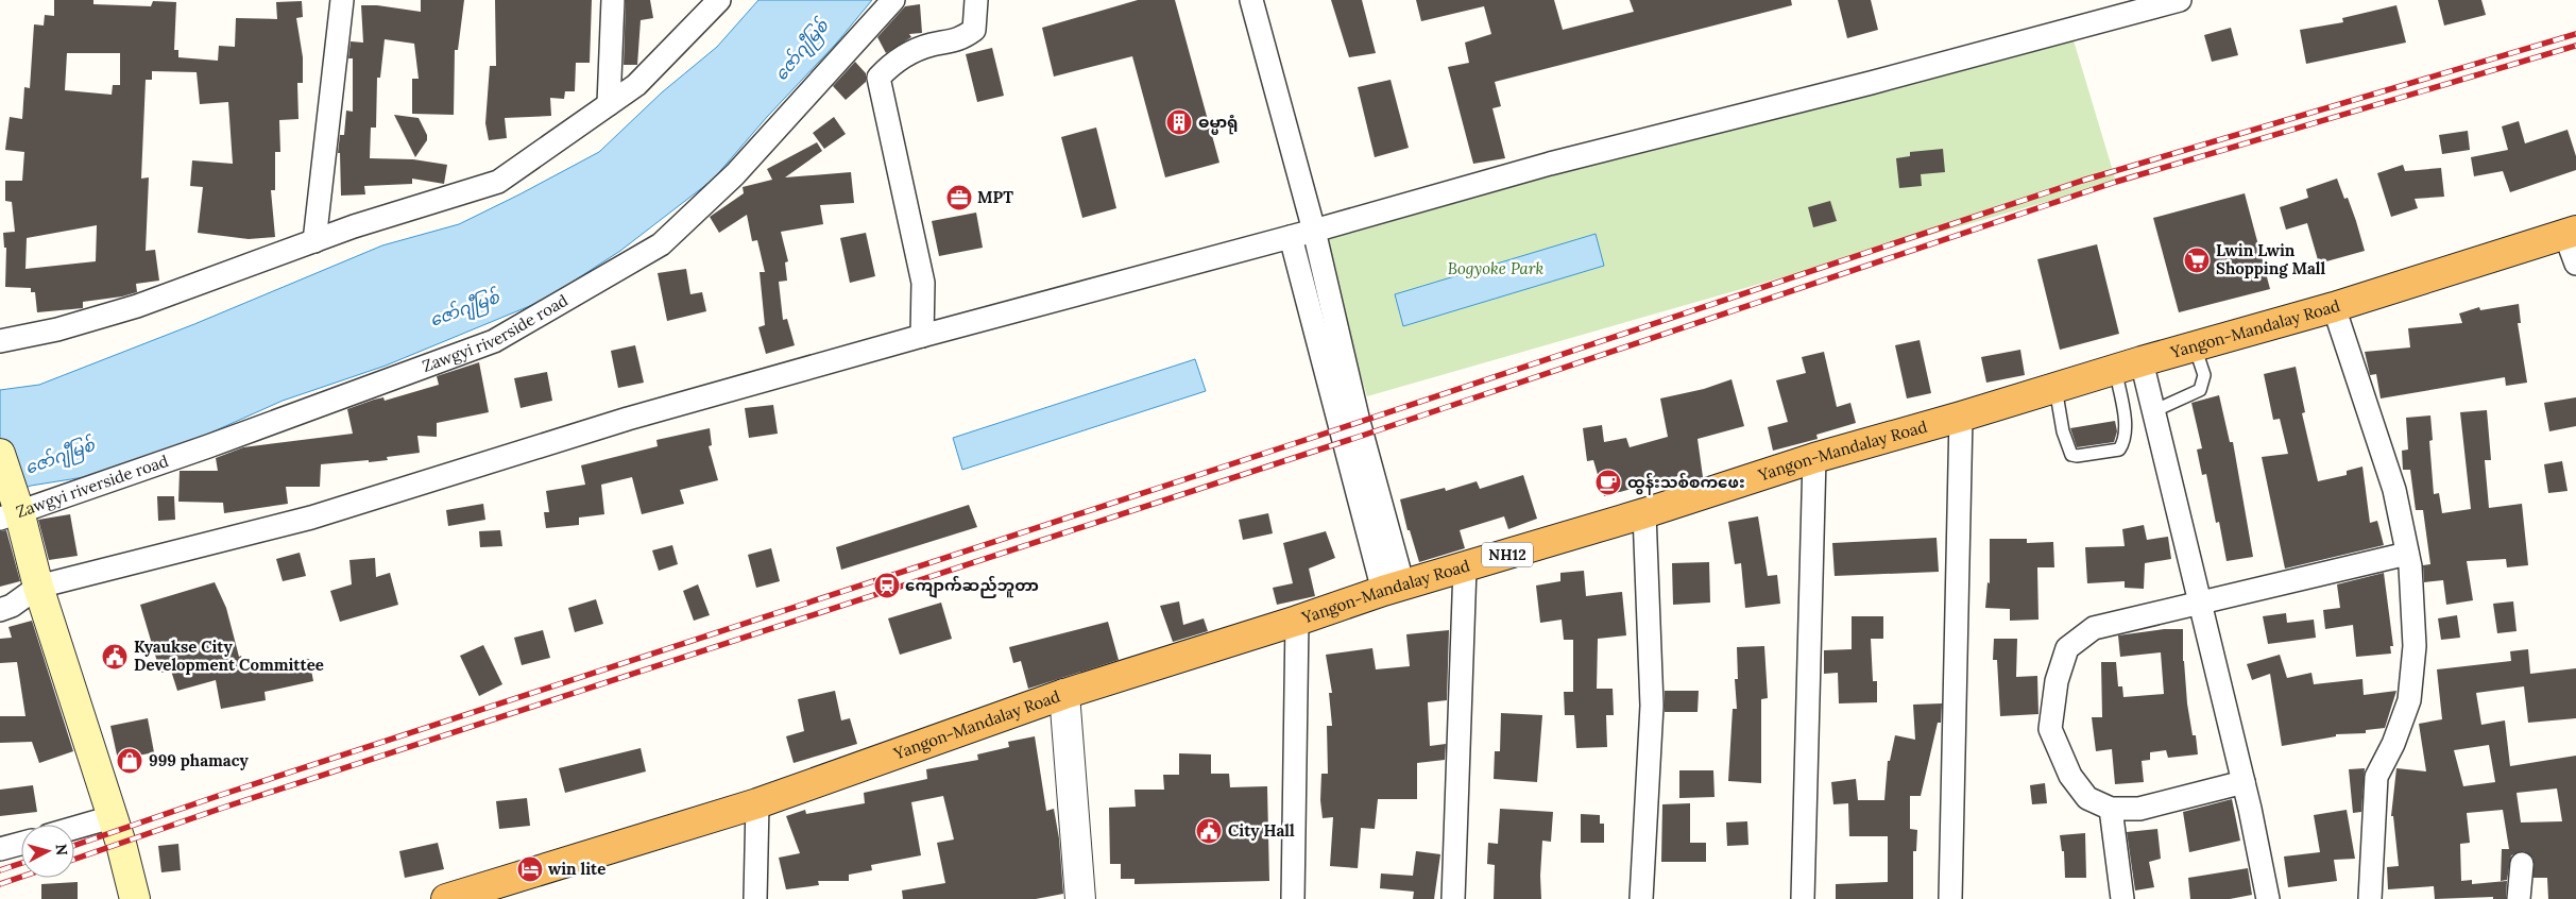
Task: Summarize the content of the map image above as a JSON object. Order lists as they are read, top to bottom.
{
  "streets": {
    "highway": ["Yangon-Mandalay Road", "NH12"],
    "street": ["Zawgyi riverside road"]
  },
  "water": ["ဇော်ဂျီမြစ်"],
  "parks": ["Bogyoke Park"],
  "places": {
    "building": ["ဓမ္မာရုံ"],
    "office": ["MPT"],
    "supermarket": ["Lwin Lwin Shopping Mall"],
    "cafe": ["ထွန်းသစ်စကဖေး"],
    "station": ["ကျောက်ဆည်ဘူတာ"],
    "public building": ["Kyaukse City Development Committee", "City Hall"],
    "shop": ["999 phamacy"],
    "hotel": ["win lite"]
  },
  "north": "right"
}
